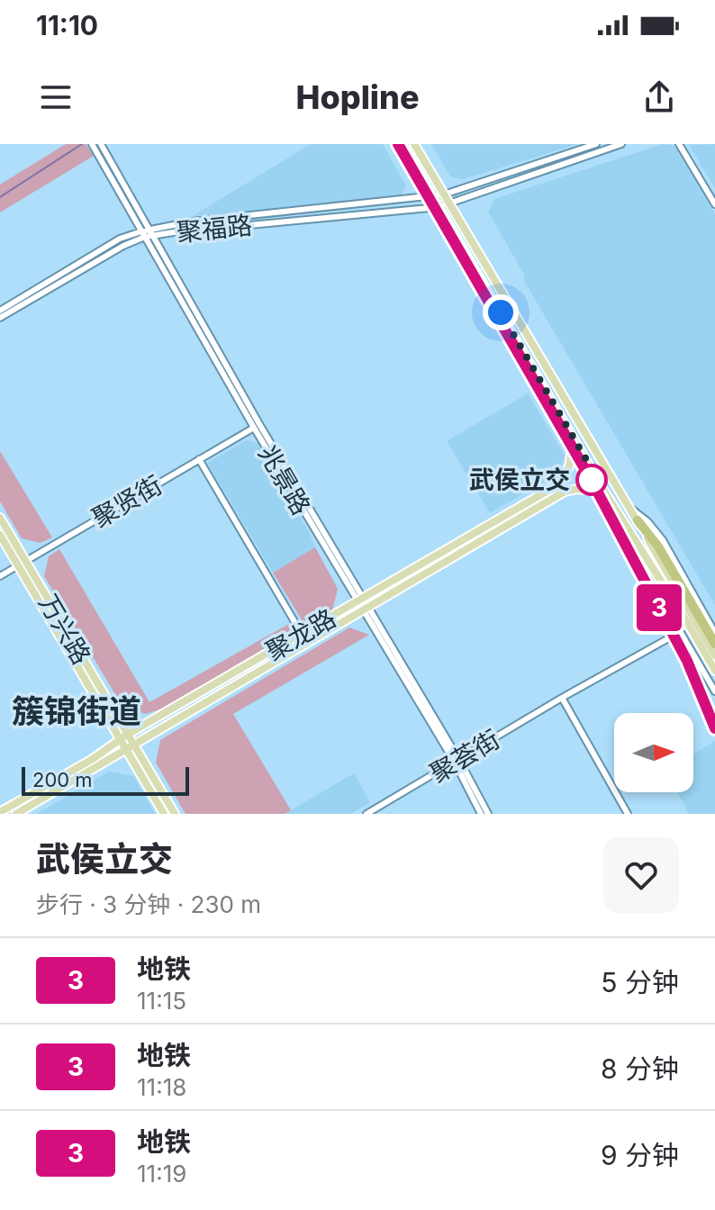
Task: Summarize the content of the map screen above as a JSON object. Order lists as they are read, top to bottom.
{
  "streets": {
    "main road": ["万兴路", "聚龙路"],
    "street": [
      "聚福路",
      "兆景路",
      "聚贤街",
      "聚荟街"
    ]
  },
  "crossings": [
    ["聚福路", "兆景路"],
    ["兆景路", "聚贤街"],
    ["兆景路", "聚龙路"],
    ["兆景路", "聚荟街"],
    ["聚贤街", "万兴路"],
    ["万兴路", "聚龙路"]
  ],
  "districts": ["簇锦街道"],
  "places": ["武侯立交"],
  "lines": ["metro line 3"],
  "scale_bar": "200 m",
  "north": "right",
  "page": {
    "status": "11:10",
    "header": "Hopline",
    "on_map": "3",
    "scale": "200 m",
    "heading": ["武侯立交", "步行 · 3 分钟 · 230 m"],
    "list": [
      {
        "mark": "3",
        "name": "地铁",
        "note": "11:15",
        "value": "5 分钟"
      },
      {
        "mark": "3",
        "name": "地铁",
        "note": "11:18",
        "value": "8 分钟"
      },
      {
        "mark": "3",
        "name": "地铁",
        "note": "11:19",
        "value": "9 分钟"
      }
    ]
  }
}
